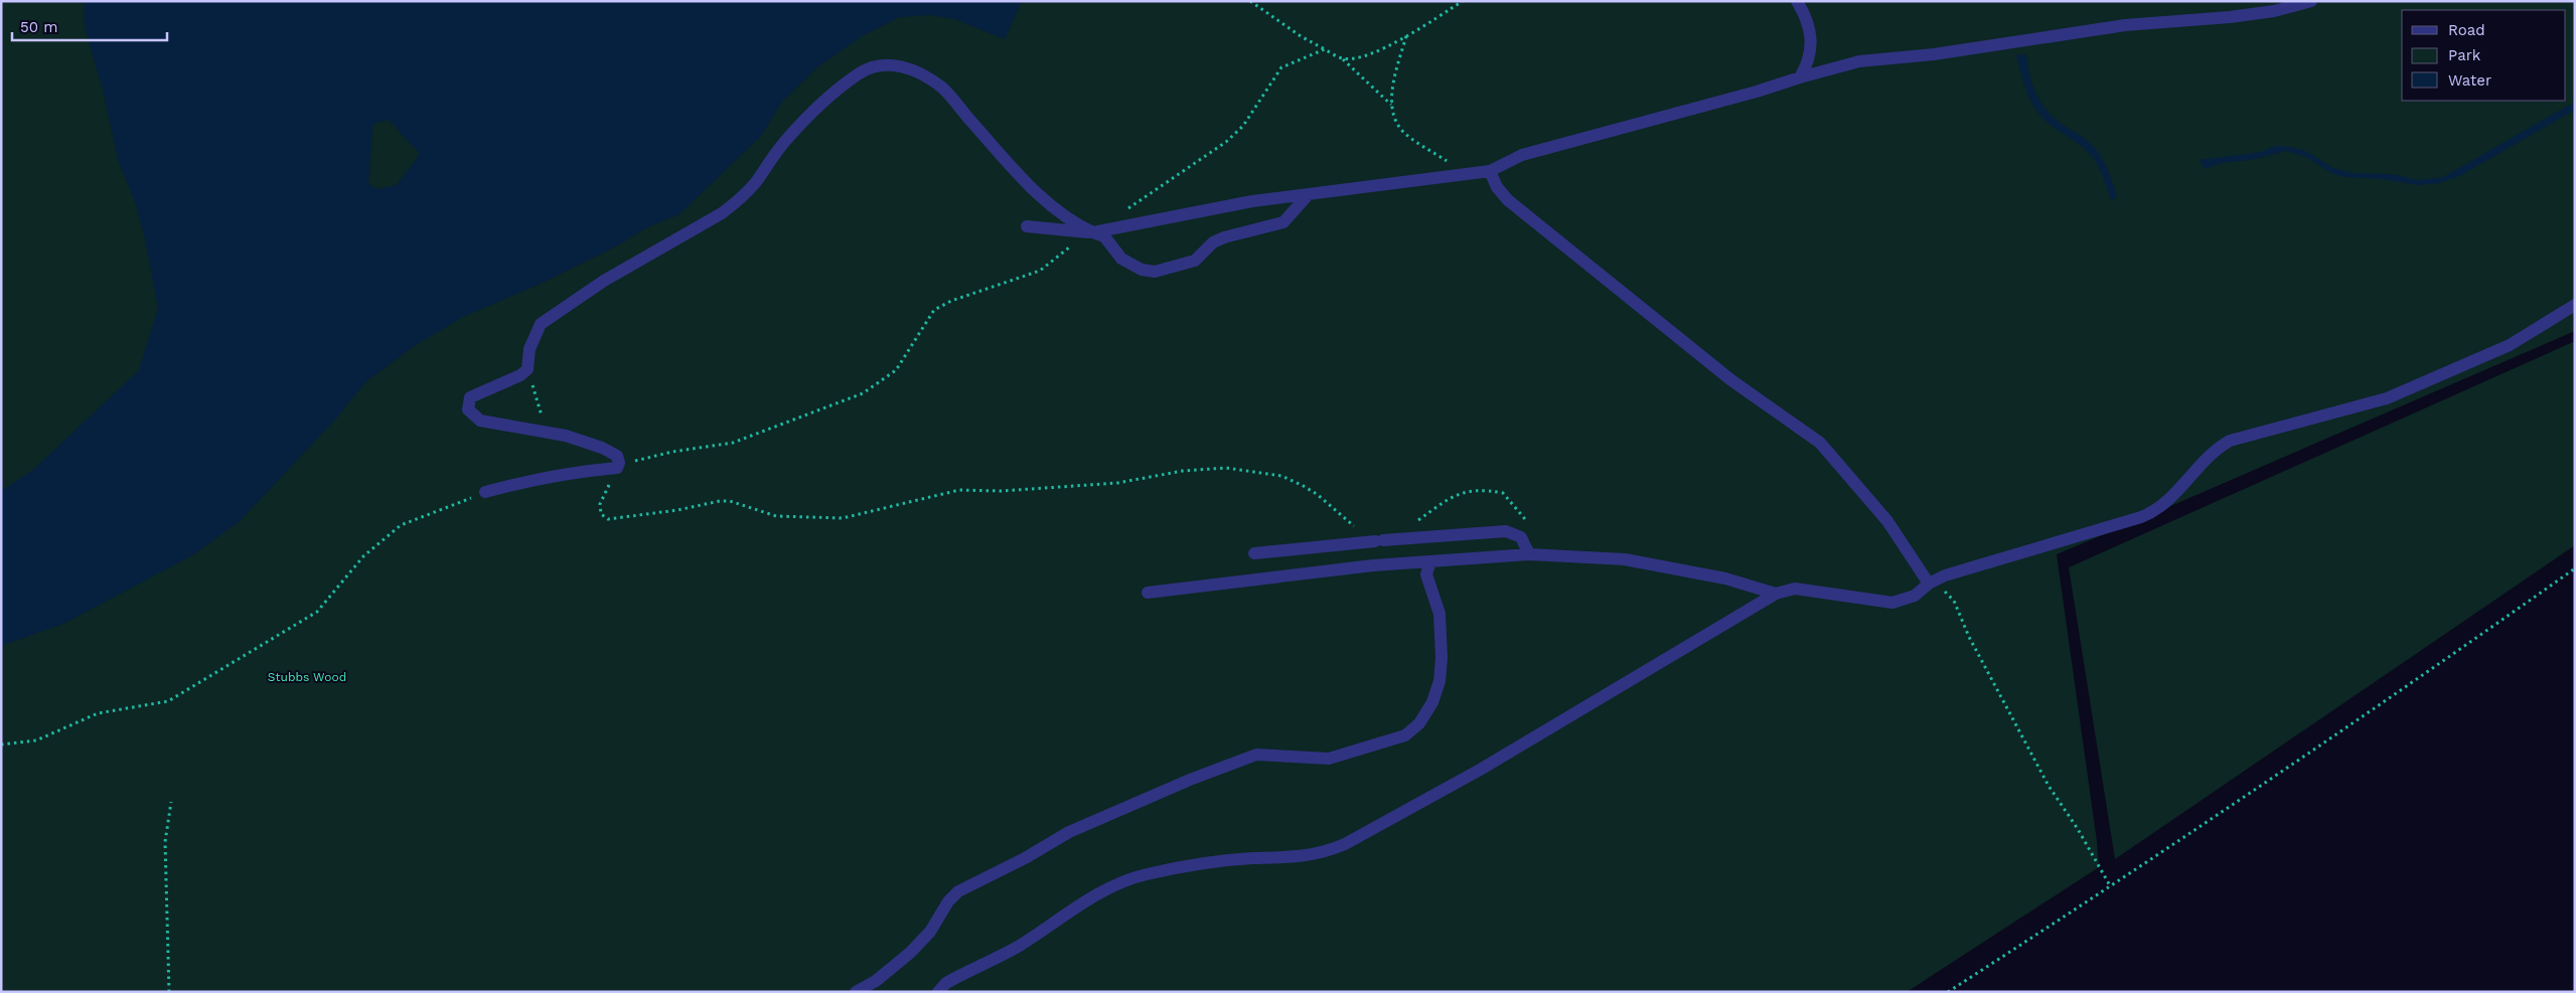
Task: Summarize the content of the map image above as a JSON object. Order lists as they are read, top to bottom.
{
  "parks": ["Stubbs Wood"],
  "legend": ["Road", "Park", "Water"],
  "scale_bar": "50 m"
}
